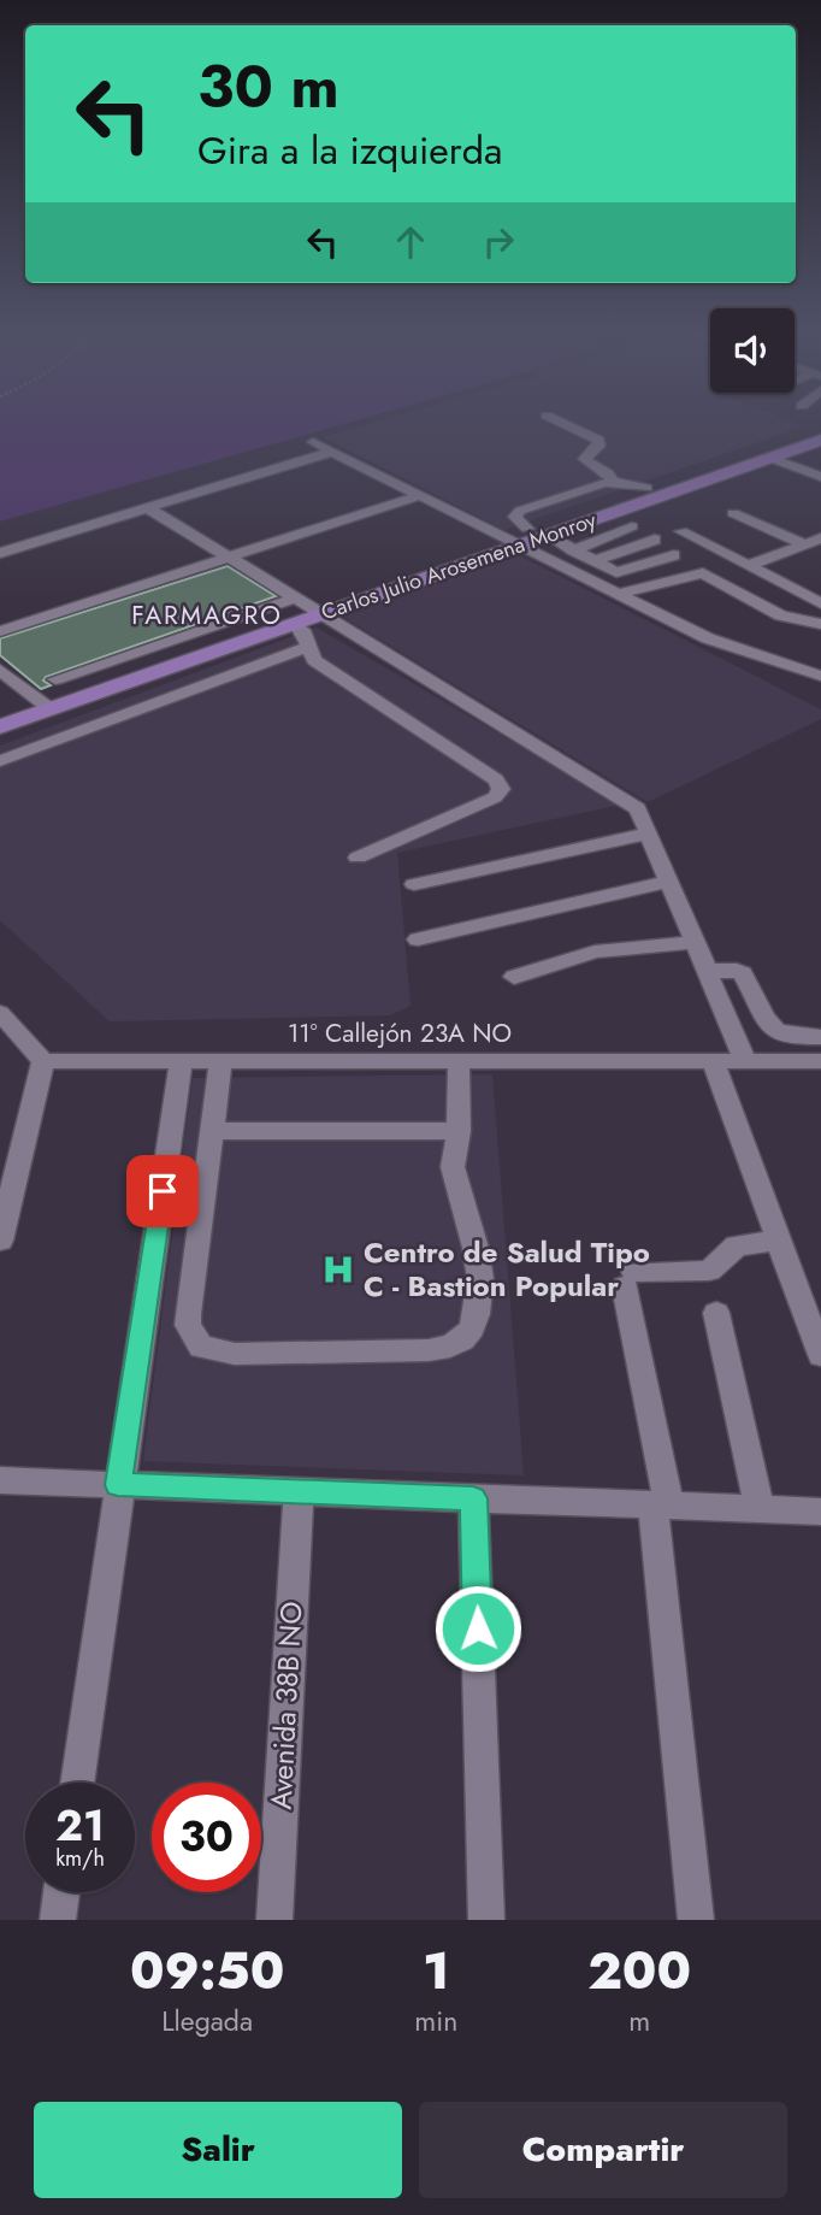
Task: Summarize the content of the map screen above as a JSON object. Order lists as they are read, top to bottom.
{
  "streets": {
    "main road": ["Carlos Julio Arosemena Monroy"],
    "street": ["11º Callejón 23A NO", "Avenida 38B NO"]
  },
  "districts": ["FARMAGRO"],
  "places": {
    "hospital": ["Centro de Salud Tipo C - Bastion Popular"]
  },
  "page": {
    "turn": ["30 m", "Gira a la izquierda"],
    "speed": "21 km/h",
    "limit": "30",
    "eta": [
      "09:50",
      "Llegada",
      "1",
      "min",
      "200",
      "m"
    ],
    "buttons": ["Salir", "Compartir"]
  }
}
